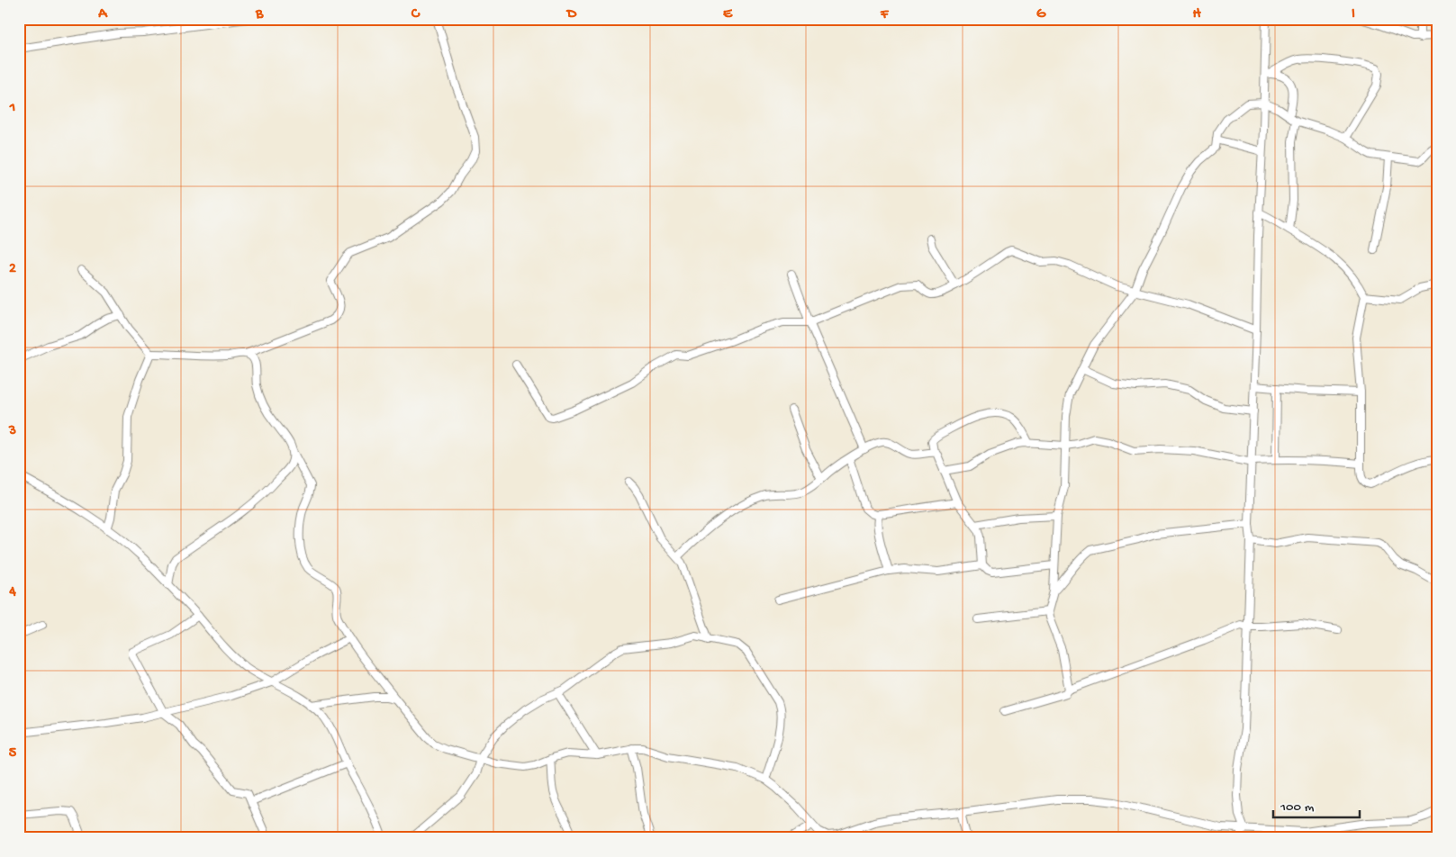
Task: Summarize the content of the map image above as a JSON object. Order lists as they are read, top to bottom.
{
  "scale_bar": "100 m",
  "grid": {
    "columns": [
      "A",
      "B",
      "C",
      "D",
      "E",
      "F",
      "G",
      "H",
      "I"
    ],
    "rows": [
      "1",
      "2",
      "3",
      "4",
      "5"
    ]
  }
}
